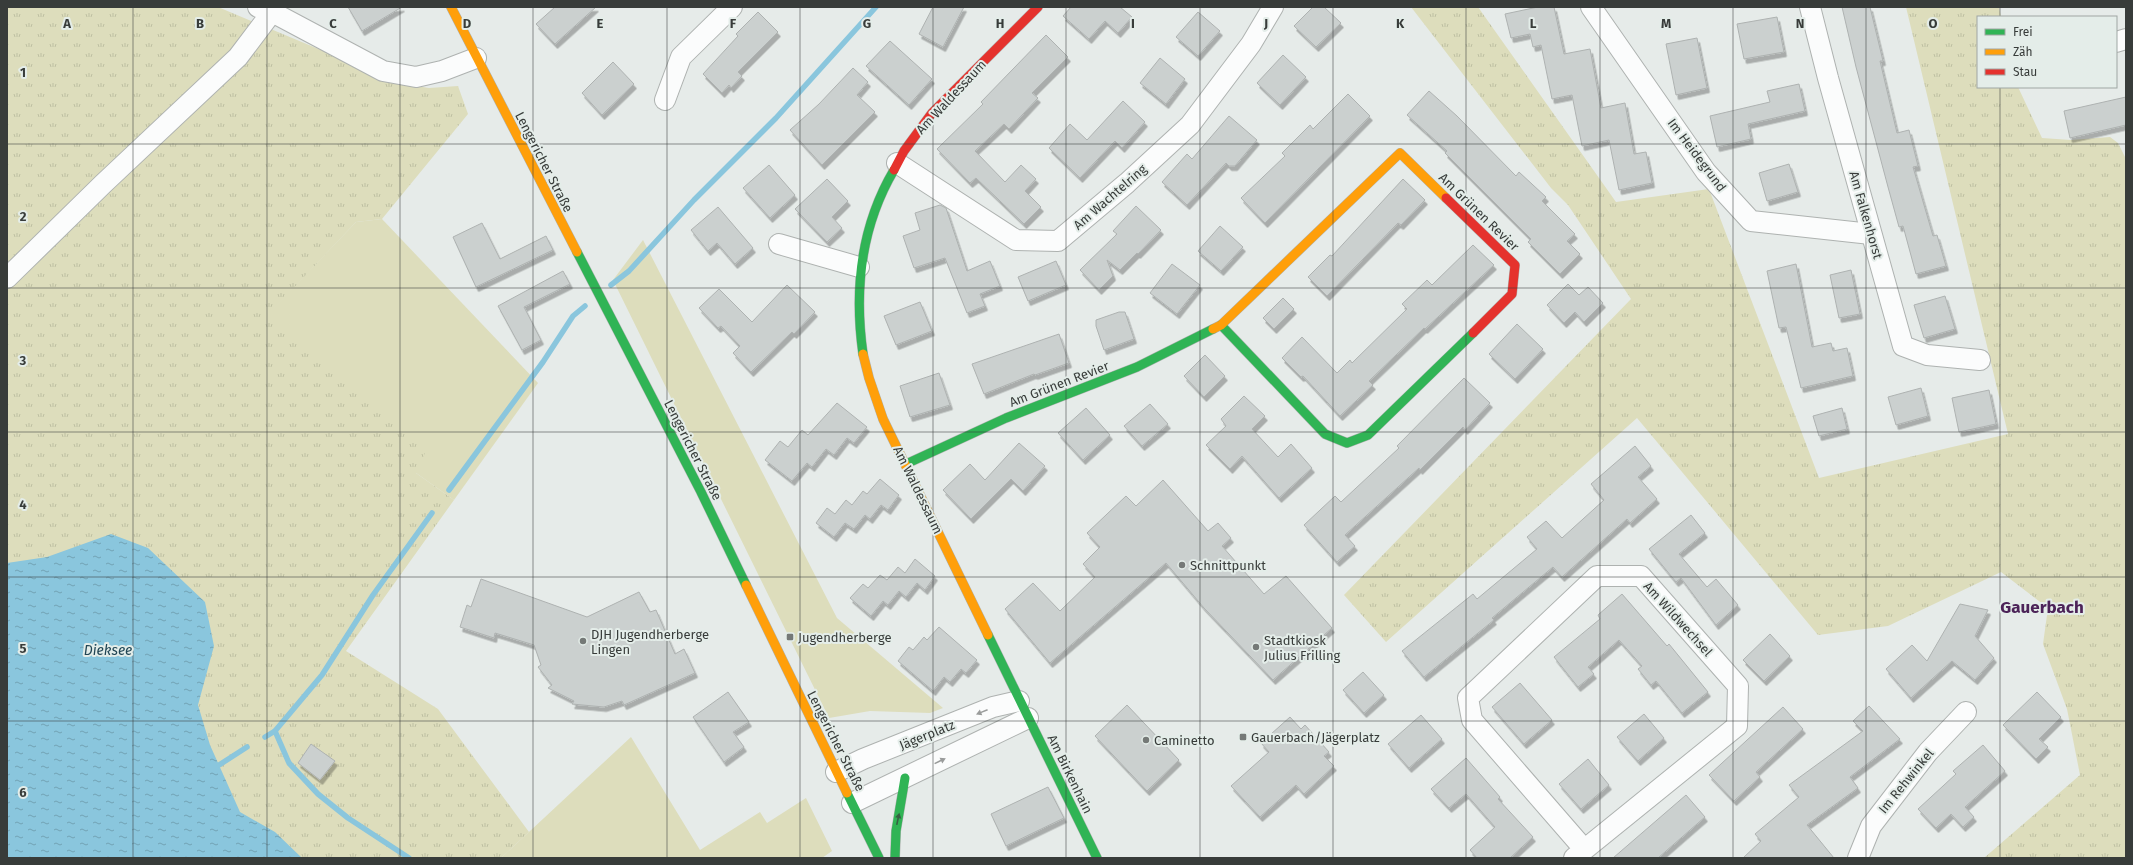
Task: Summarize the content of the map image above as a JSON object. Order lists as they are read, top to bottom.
{
  "streets": {
    "street": [
      "Am Waldessaum",
      "Im Heidegrund",
      "Lengericher Straße",
      "Am Wachtelring",
      "Am Grünen Revier",
      "Am Falkenhorst",
      "Am Wildwechsel",
      "Jägerplatz",
      "Am Birkenhain",
      "Im Rehwinkel"
    ]
  },
  "crossings": [
    ["Am Waldessaum", "Am Wachtelring"],
    ["Am Waldessaum", "Am Grünen Revier"],
    ["Am Waldessaum", "Jägerplatz"],
    ["Am Waldessaum", "Am Birkenhain"],
    ["Im Heidegrund", "Am Falkenhorst"],
    ["Lengericher Straße", "Jägerplatz"],
    ["Jägerplatz", "Am Birkenhain"]
  ],
  "districts": ["Gauerbach"],
  "water": ["Dieksee"],
  "places": {
    "other": [
      "Schnittpunkt",
      "DJH Jugendherberge Lingen",
      "Stadtkiosk Julius Frilling",
      "Caminetto"
    ],
    "transit": ["Jugendherberge", "Gauerbach/Jägerplatz"]
  },
  "legend": ["Frei", "Zäh", "Stau"],
  "grid": {
    "columns": [
      "A",
      "B",
      "C",
      "D",
      "E",
      "F",
      "G",
      "H",
      "I",
      "J",
      "K",
      "L",
      "M",
      "N",
      "O"
    ],
    "rows": [
      "1",
      "2",
      "3",
      "4",
      "5",
      "6"
    ]
  }
}
